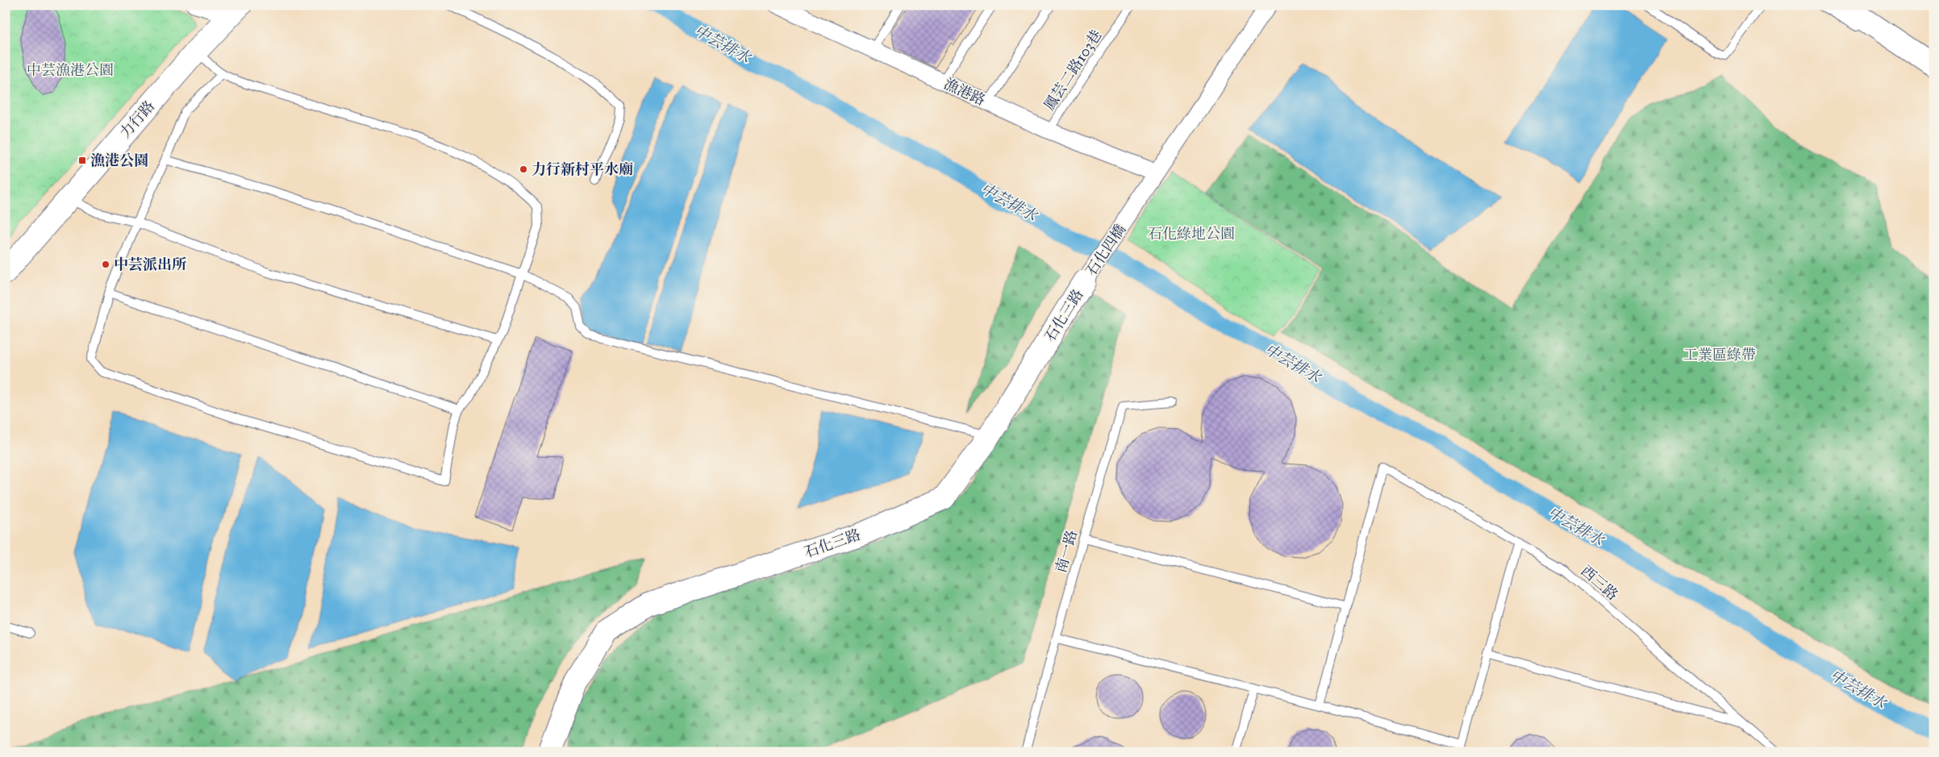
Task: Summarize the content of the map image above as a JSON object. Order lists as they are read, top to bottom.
{
  "streets": {
    "street": [
      "漁港路",
      "力行路",
      "石化四橋",
      "石化三路"
    ],
    "lane": ["鳳芸二路103巷", "南一路", "西三路"]
  },
  "crossings": [
    ["鳳芸二路103巷", "漁港路"],
    ["漁港路", "石化四橋"],
    ["石化四橋", "石化三路"]
  ],
  "water": ["中芸排水"],
  "parks": ["中芸漁港公園", "石化綠地公園", "工業區綠帶"],
  "places": {
    "transit": ["漁港公園"],
    "other": ["力行新村平水廟", "中芸派出所"]
  }
}
